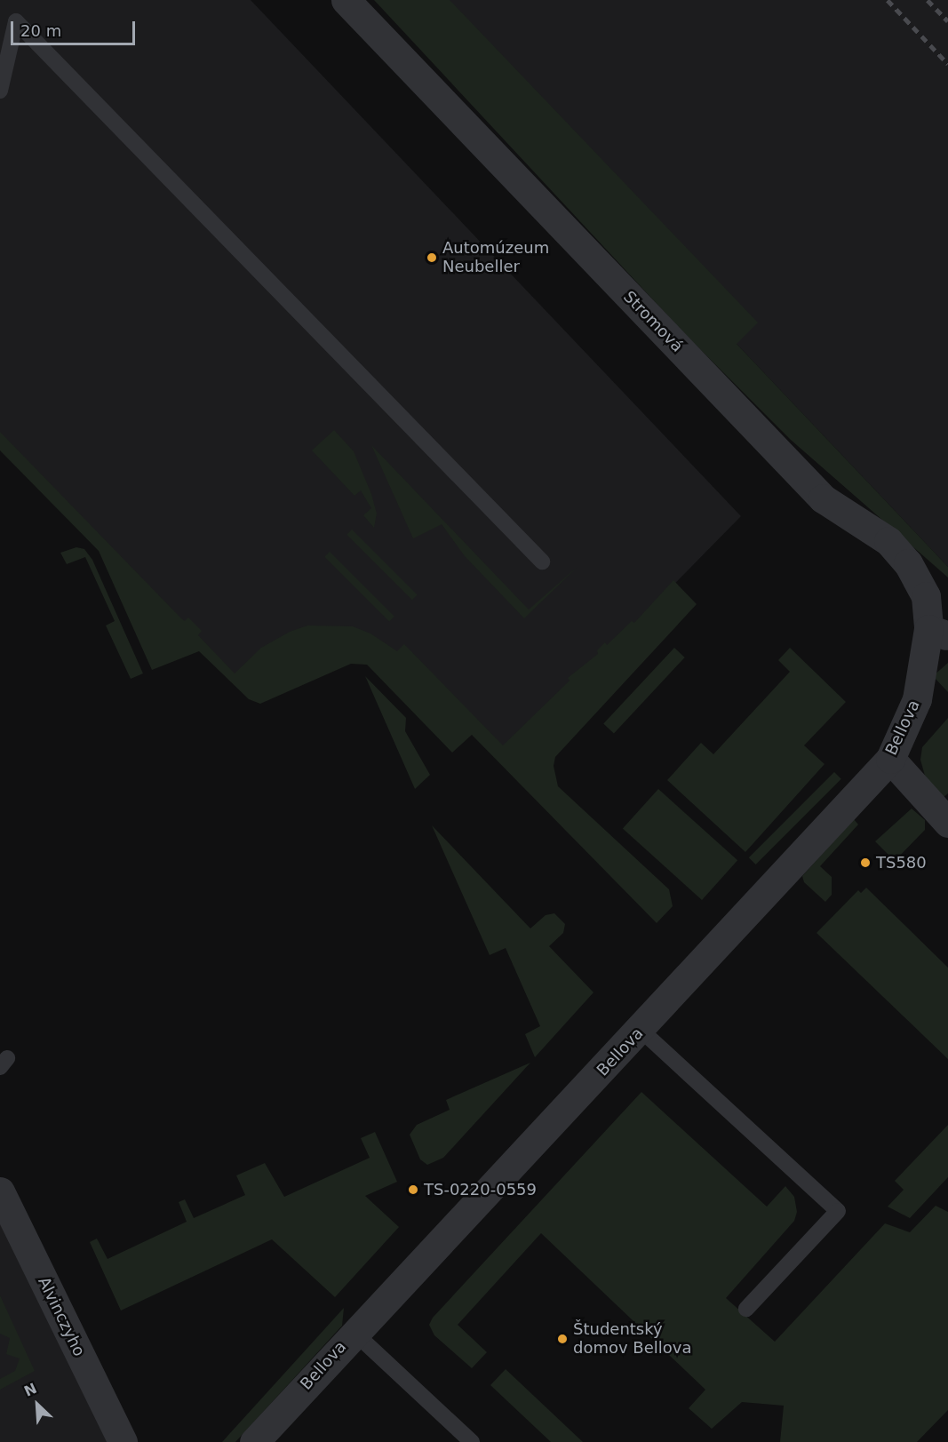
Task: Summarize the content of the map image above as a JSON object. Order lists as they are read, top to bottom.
{
  "streets": {
    "street": ["Stromová", "Bellova", "Alvinczyho"]
  },
  "crossings": [
    ["Stromová", "Bellova"]
  ],
  "places": [
    "Automúzeum Neubeller",
    "TS580",
    "TS-0220-0559",
    "Študentský domov Bellova"
  ],
  "scale_bar": "20 m",
  "north": "top left"
}
